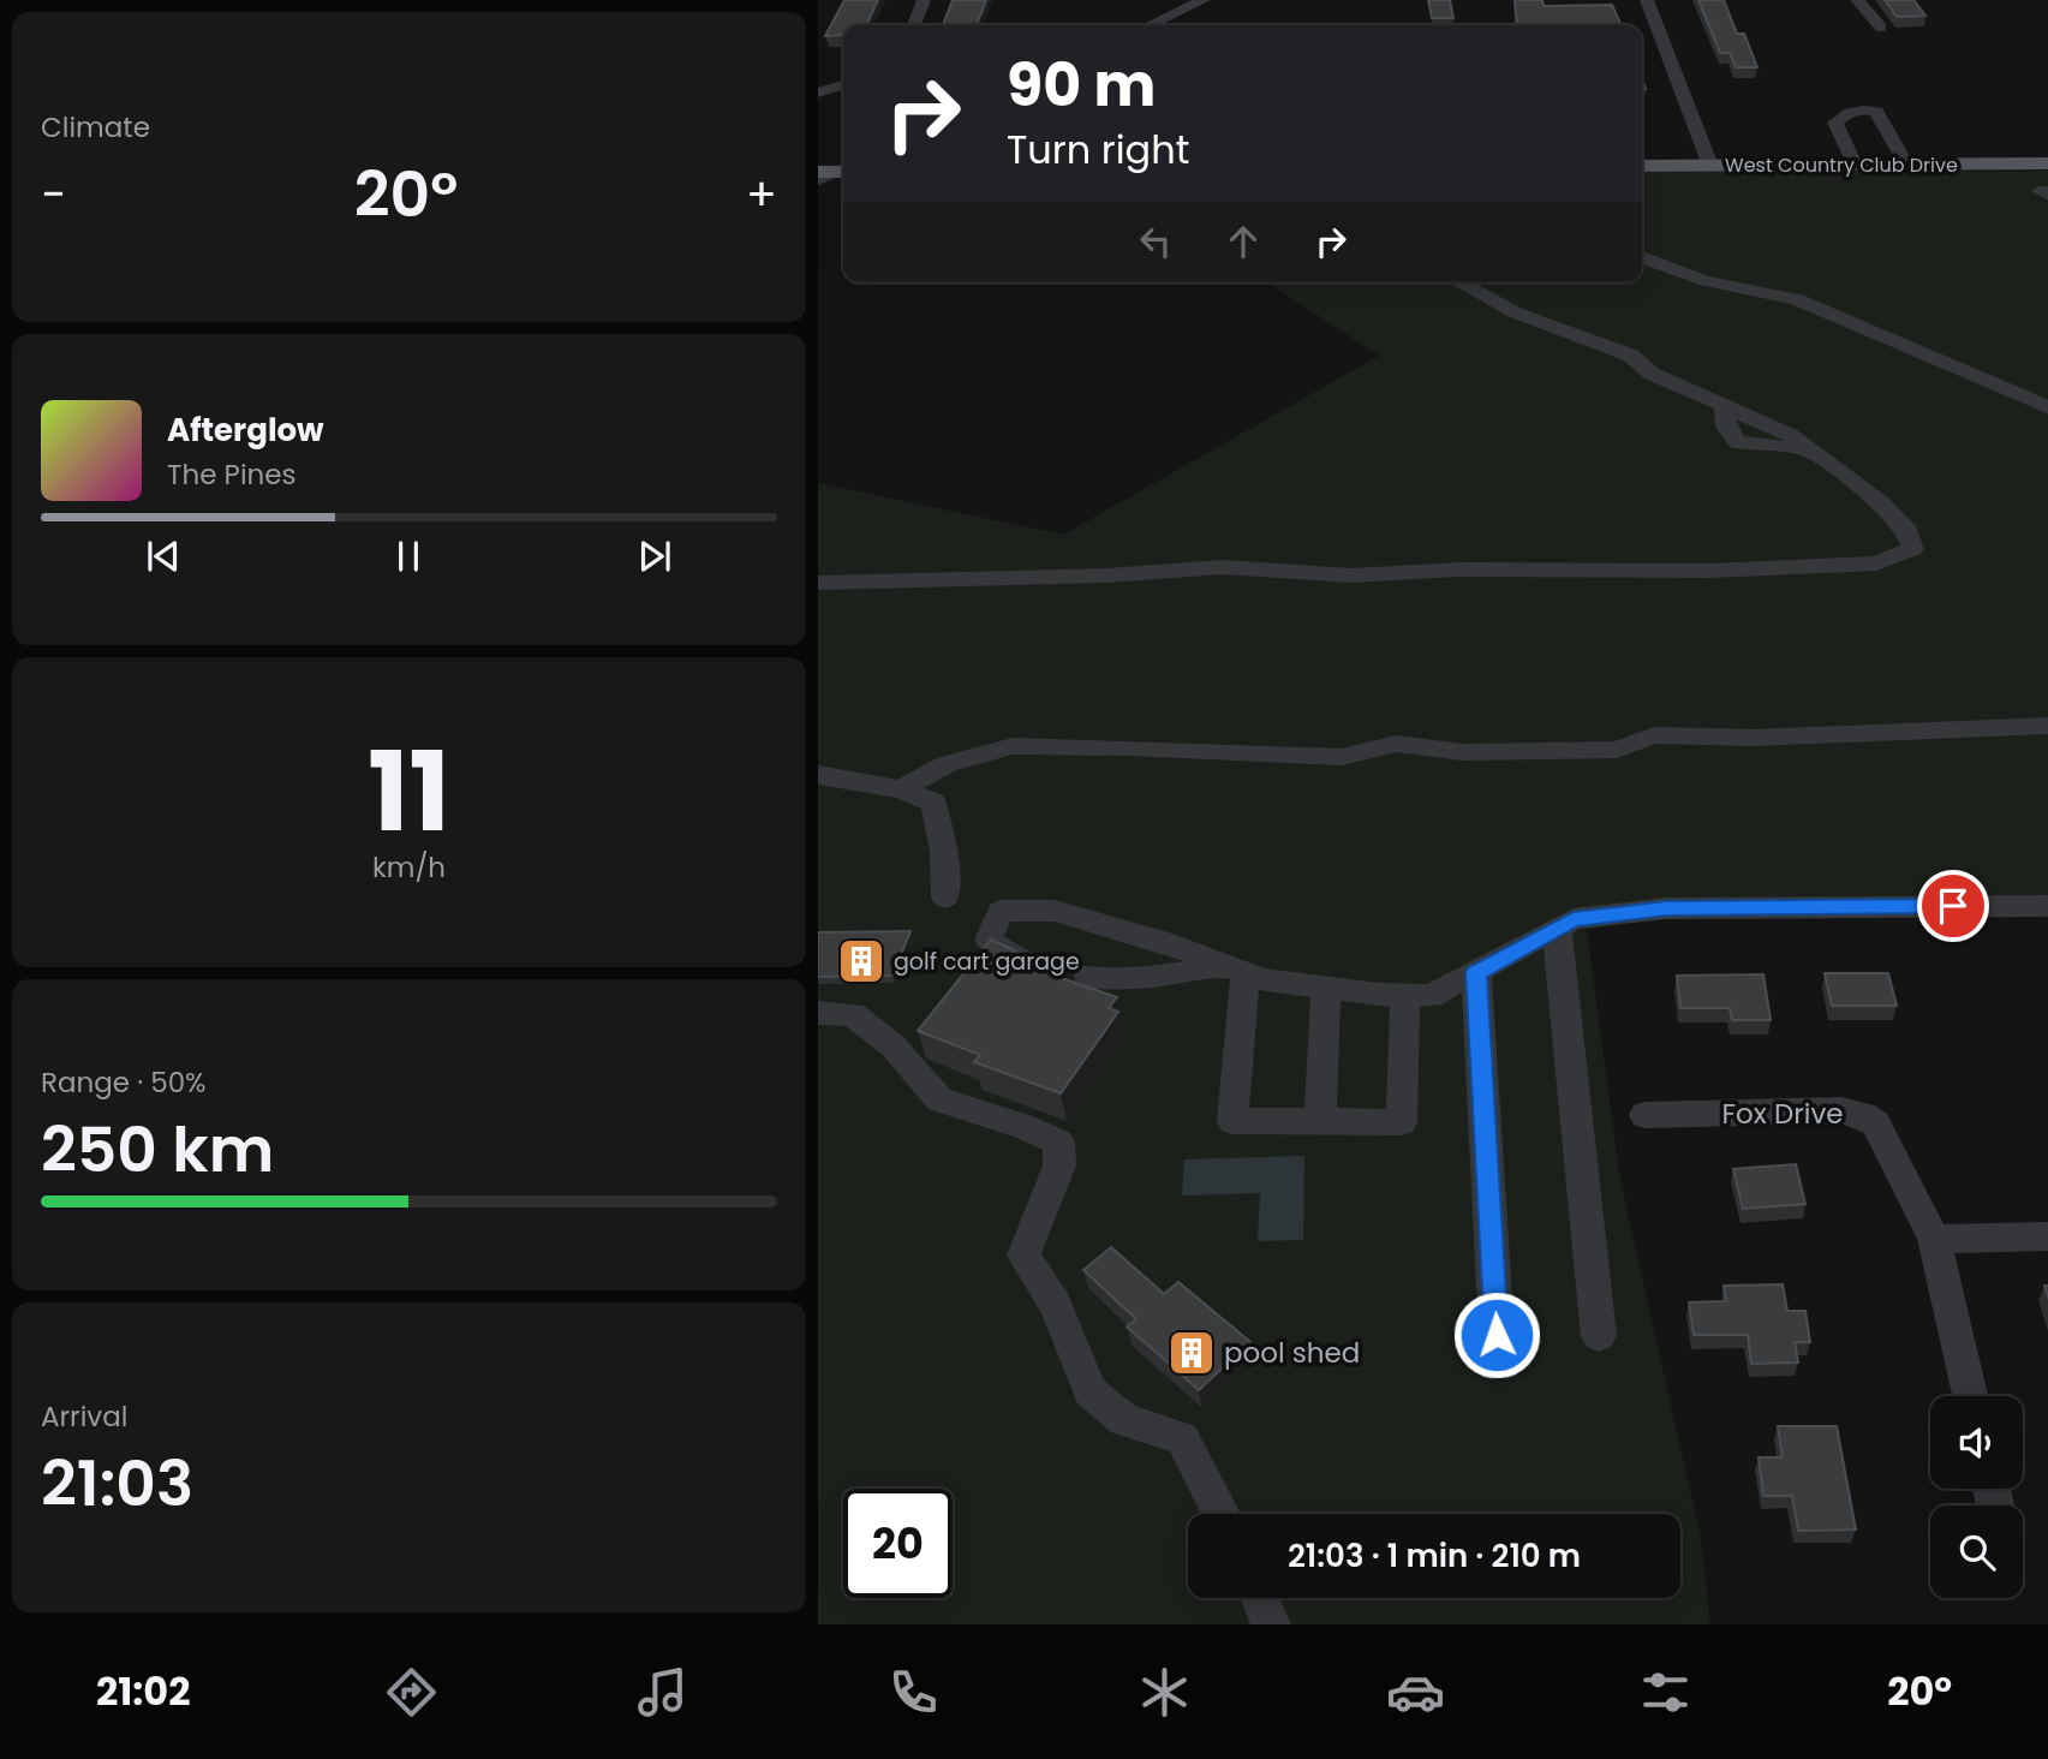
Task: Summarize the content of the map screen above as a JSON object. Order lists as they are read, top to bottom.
{
  "streets": {
    "main road": ["West Country Club Drive"],
    "street": ["Fox Drive"]
  },
  "places": {
    "building": ["golf cart garage", "pool shed"]
  },
  "page": {
    "tile": [
      "Climate",
      ["11", "km/h"],
      ["Range · 50%", "250 km"],
      ["Arrival", "21:03"]
    ],
    "turn": ["90 m", "Turn right"],
    "heat": ["−", "20°", "+"],
    "song": ["Afterglow", "The Pines"],
    "limit": "20",
    "trip": "21:03 · 1 min · 210 m",
    "tabs": ["21:02", "20°"]
  }
}
